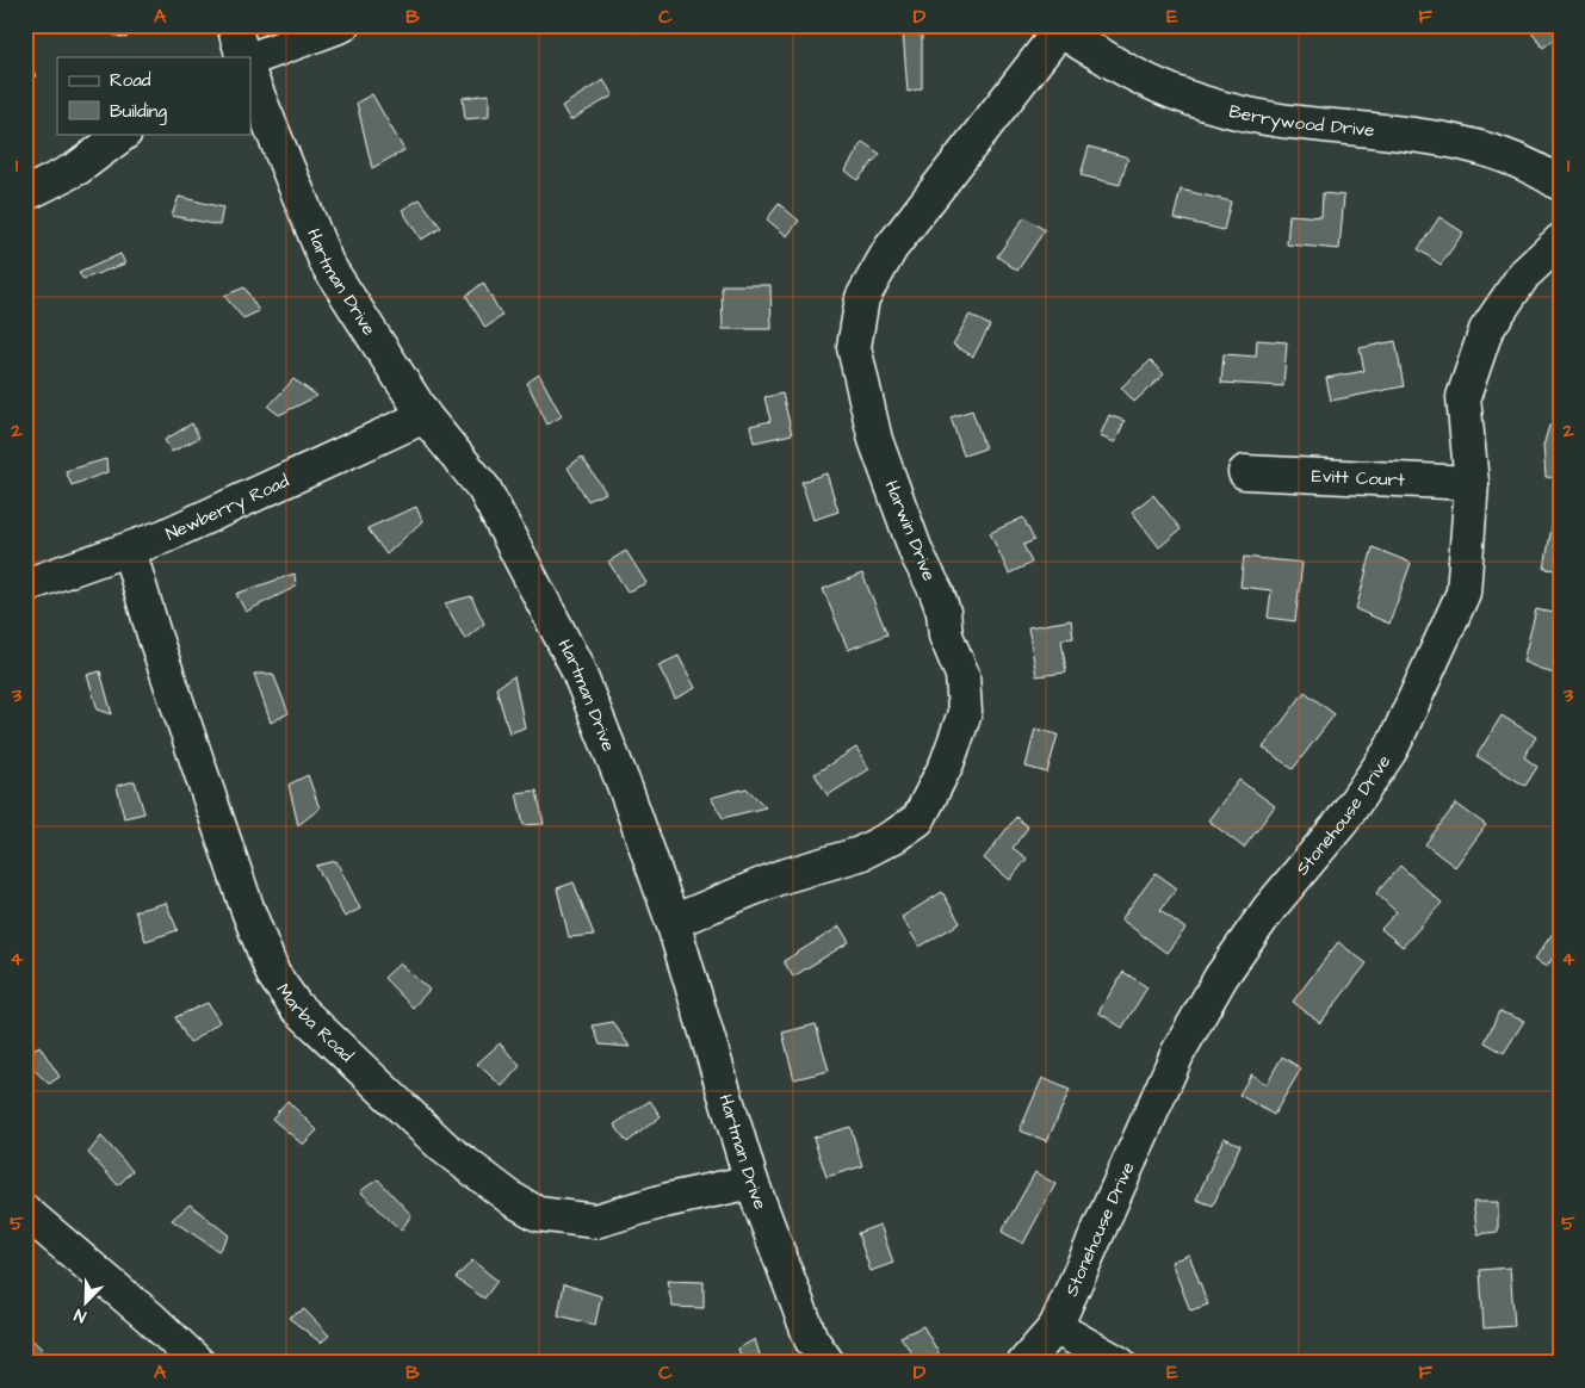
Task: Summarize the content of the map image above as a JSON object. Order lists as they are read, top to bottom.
{
  "streets": {
    "street": [
      "Berrywood Drive",
      "Hartman Drive",
      "Evitt Court",
      "Newberry Road",
      "Harwin Drive",
      "Stonehouse Drive",
      "Marba Road"
    ]
  },
  "crossings": [
    ["Berrywood Drive", "Harwin Drive"],
    ["Hartman Drive", "Newberry Road"],
    ["Hartman Drive", "Harwin Drive"],
    ["Hartman Drive", "Marba Road"],
    ["Evitt Court", "Stonehouse Drive"],
    ["Newberry Road", "Marba Road"]
  ],
  "legend": ["Road", "Building"],
  "north": "bottom left",
  "grid": {
    "columns": [
      "A",
      "B",
      "C",
      "D",
      "E",
      "F"
    ],
    "rows": [
      "1",
      "2",
      "3",
      "4",
      "5"
    ]
  }
}
